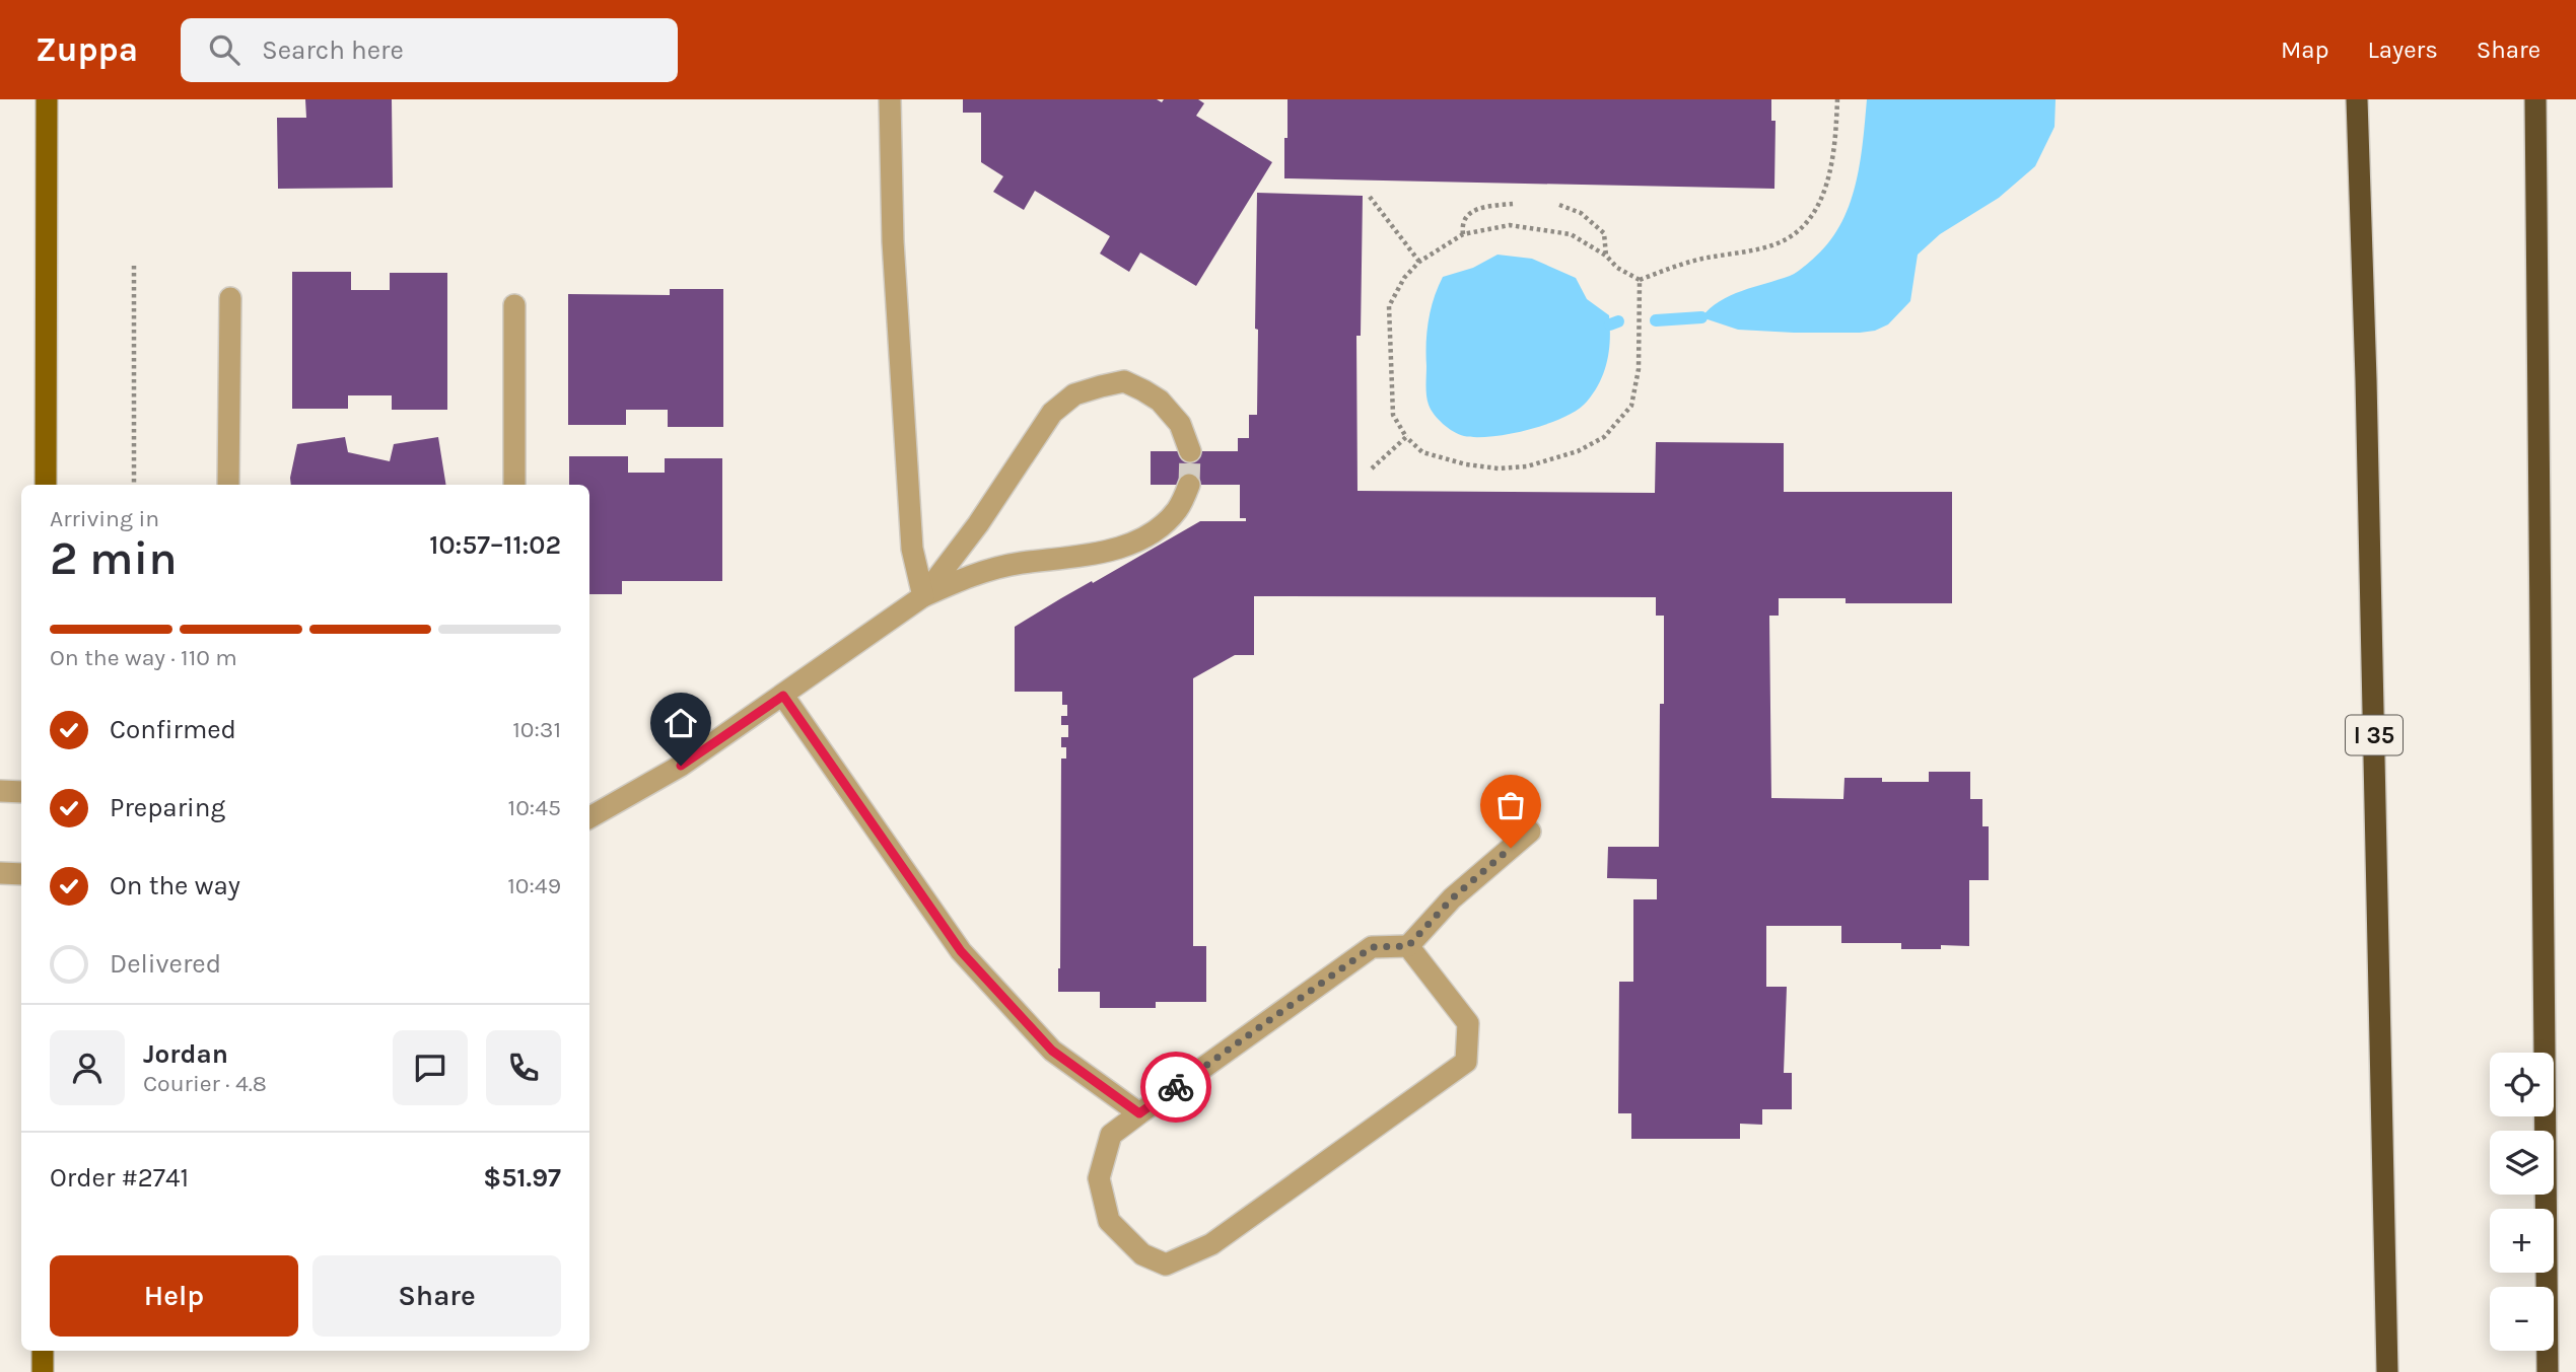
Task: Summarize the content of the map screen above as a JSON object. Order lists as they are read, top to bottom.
{
  "streets": {
    "highway": ["I 35"]
  },
  "page": {
    "header": "Zuppa",
    "search": "Search here",
    "nav": ["Map", "Layers", "Share"],
    "heading": ["2 min", "Arriving in", "10:57–11:02"],
    "panel": [
      "Jordan",
      "Courier · 4.8",
      "Order #2741",
      "$51.97"
    ],
    "bar": "On the way · 110 m",
    "list": [
      ["Confirmed", "10:31"],
      ["Preparing", "10:45"],
      ["On the way", "10:49"],
      "Delivered"
    ],
    "map_buttons": ["+", "−"],
    "buttons": ["Help", "Share"]
  }
}
